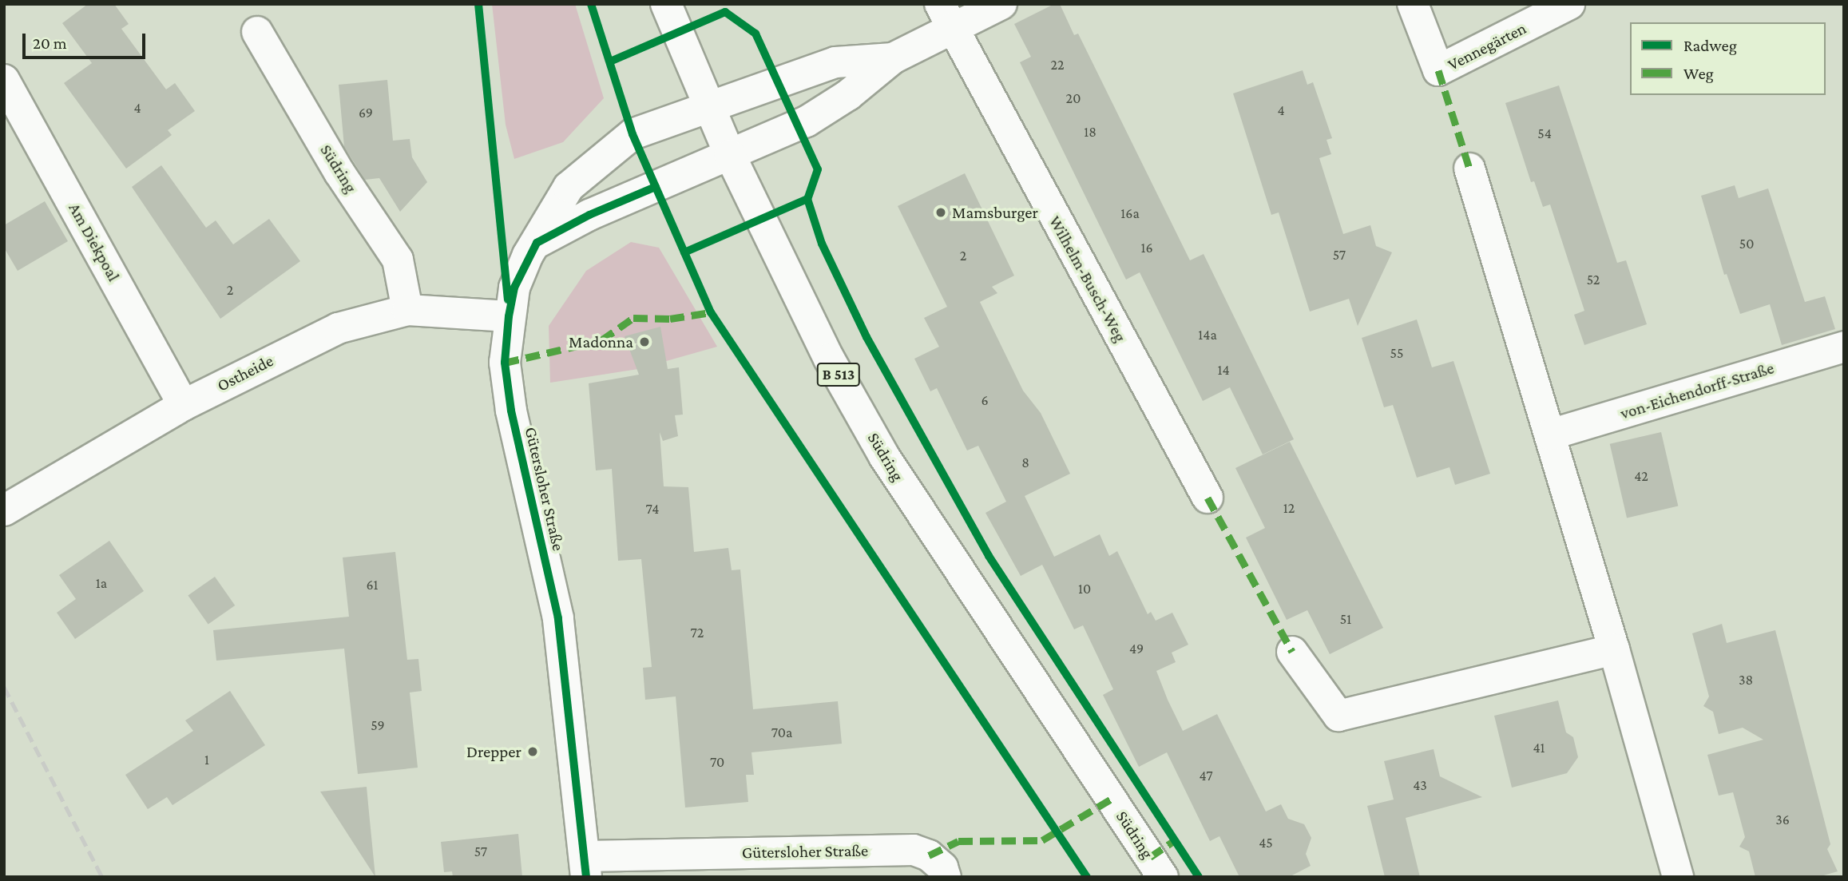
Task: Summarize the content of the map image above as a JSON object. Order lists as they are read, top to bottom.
{
  "streets": {
    "street": [
      "Vennegärten",
      "Südring",
      "Am Diekpoal",
      "Wilhelm-Busch-Weg",
      "Ostheide",
      "B 513",
      "von-Eichendorff-Straße",
      "Gütersloher Straße"
    ]
  },
  "crossings": [
    ["Südring", "Ostheide"],
    ["Südring", "Gütersloher Straße"],
    ["Am Diekpoal", "Ostheide"],
    ["Ostheide", "Gütersloher Straße"]
  ],
  "places": ["Mamsburger", "Madonna", "Drepper"],
  "house_numbers": [
    "22",
    "20",
    "4",
    "4",
    "69",
    "18",
    "54",
    "16a",
    "50",
    "16",
    "57",
    "2",
    "52",
    "2",
    "14a",
    "55",
    "14",
    "6",
    "8",
    "42",
    "12",
    "74",
    "1a",
    "61",
    "10",
    "51",
    "72",
    "49",
    "38",
    "59",
    "70a",
    "41",
    "1",
    "70",
    "47",
    "43",
    "36",
    "45",
    "57"
  ],
  "legend": ["Radweg", "Weg"],
  "scale_bar": "20 m"
}
